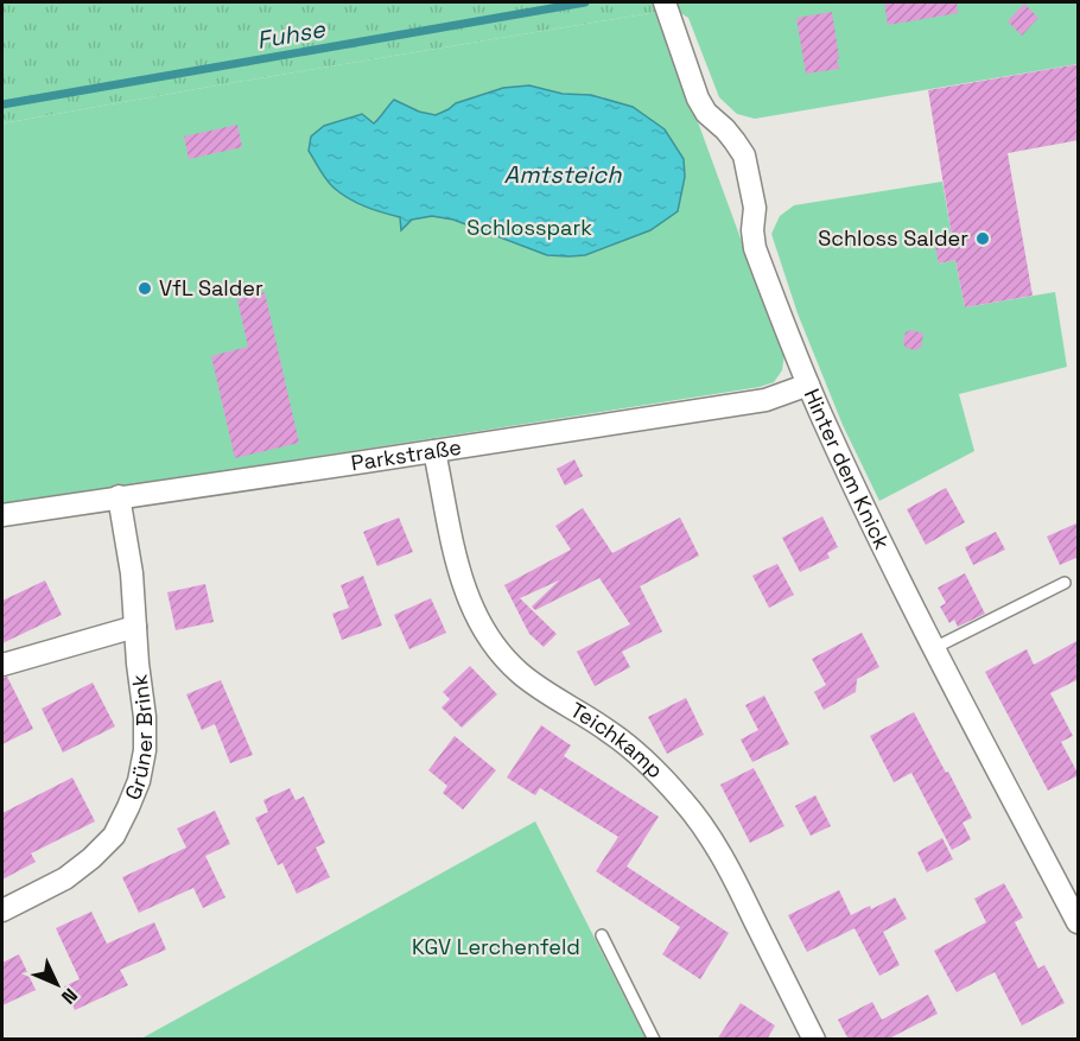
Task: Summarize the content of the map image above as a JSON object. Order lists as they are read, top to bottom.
{
  "streets": {
    "street": [
      "Parkstraße",
      "Hinter dem Knick",
      "Grüner Brink",
      "Teichkamp"
    ]
  },
  "crossings": [
    ["Parkstraße", "Hinter dem Knick"],
    ["Parkstraße", "Grüner Brink"],
    ["Parkstraße", "Teichkamp"]
  ],
  "water": ["Fuhse", "Amtsteich"],
  "parks": ["Schlosspark", "KGV Lerchenfeld"],
  "places": ["Schloss Salder", "VfL Salder"],
  "north": "bottom right"
}
